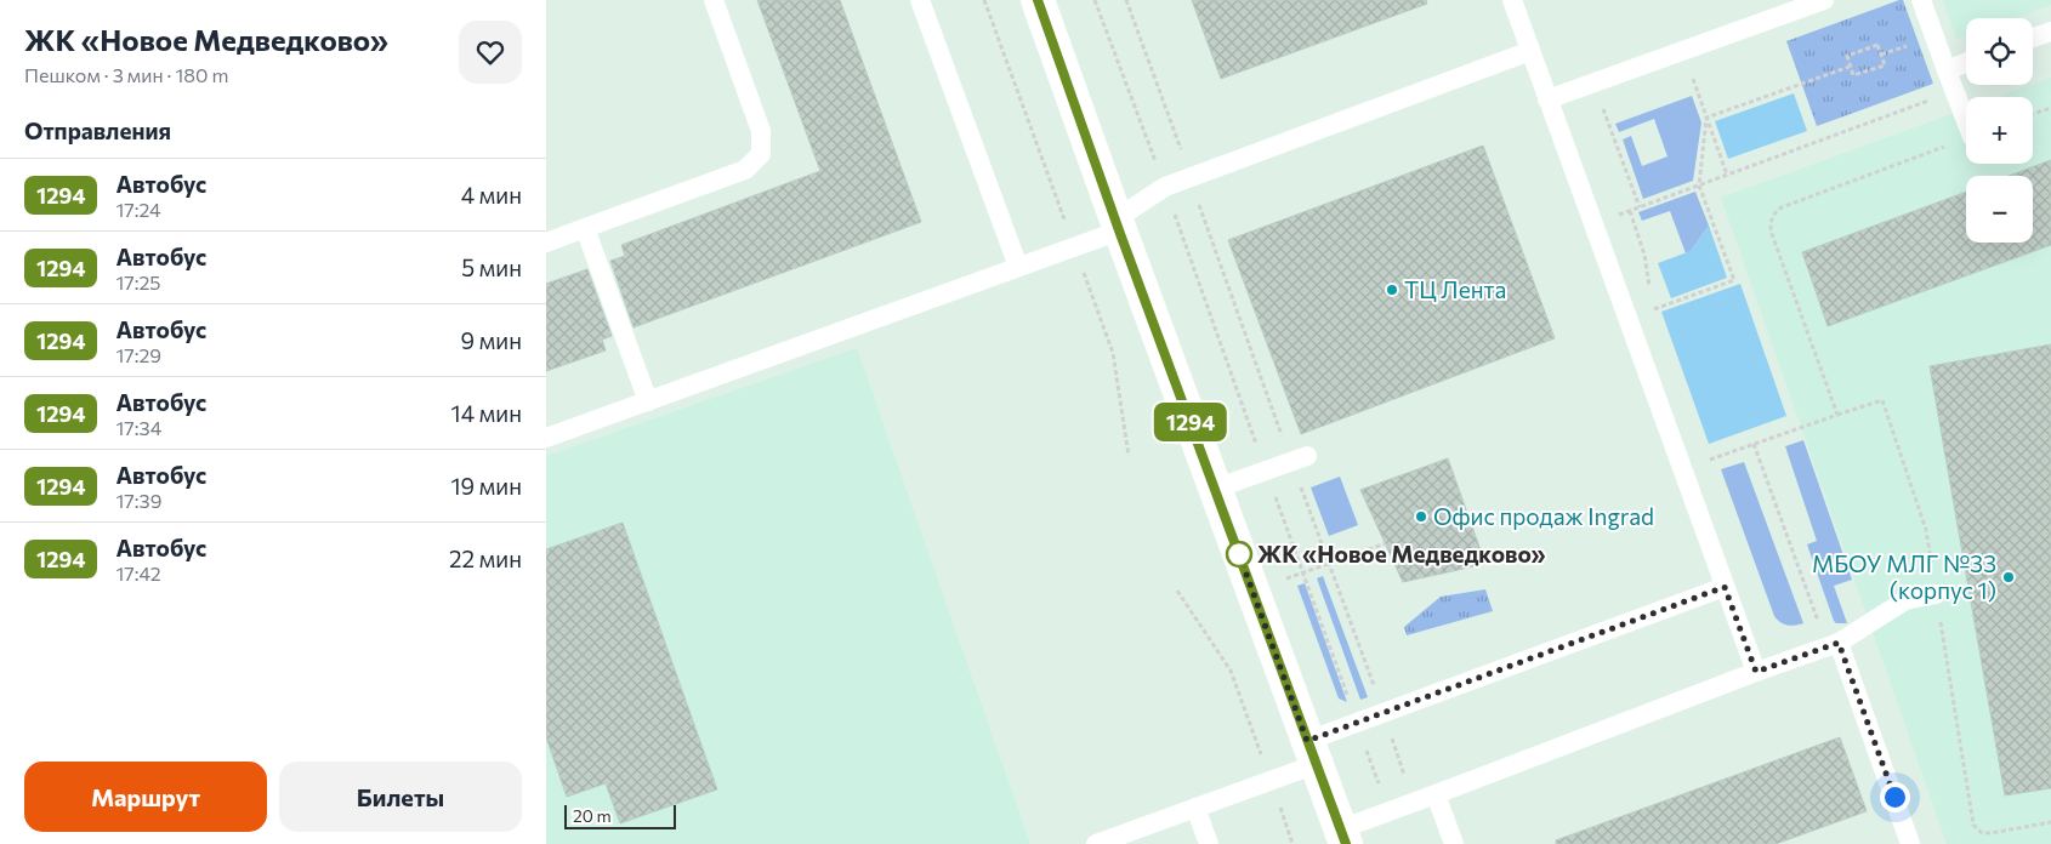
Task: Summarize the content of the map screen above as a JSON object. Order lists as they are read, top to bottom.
{
  "places": [
    "ТЦ Лента",
    "Офис продаж Ingrad",
    "ЖК «Новое Медведково»",
    "МБОУ МЛГ №33 (корпус 1)"
  ],
  "lines": ["bus line 1294"],
  "scale_bar": "20 m",
  "page": {
    "heading": [
      ["ЖК «Новое Медведково»", "Пешком · 3 мин · 180 m"],
      "Отправления"
    ],
    "on_map": "1294",
    "map_buttons": ["+", "−"],
    "list": [
      {
        "mark": "1294",
        "name": "Автобус",
        "note": "17:24",
        "value": "4 мин"
      },
      {
        "mark": "1294",
        "name": "Автобус",
        "note": "17:25",
        "value": "5 мин"
      },
      {
        "mark": "1294",
        "name": "Автобус",
        "note": "17:29",
        "value": "9 мин"
      },
      {
        "mark": "1294",
        "name": "Автобус",
        "note": "17:34",
        "value": "14 мин"
      },
      {
        "mark": "1294",
        "name": "Автобус",
        "note": "17:39",
        "value": "19 мин"
      },
      {
        "mark": "1294",
        "name": "Автобус",
        "note": "17:42",
        "value": "22 мин"
      }
    ],
    "buttons": ["Маршрут", "Билеты"],
    "scale": "20 m"
  }
}
